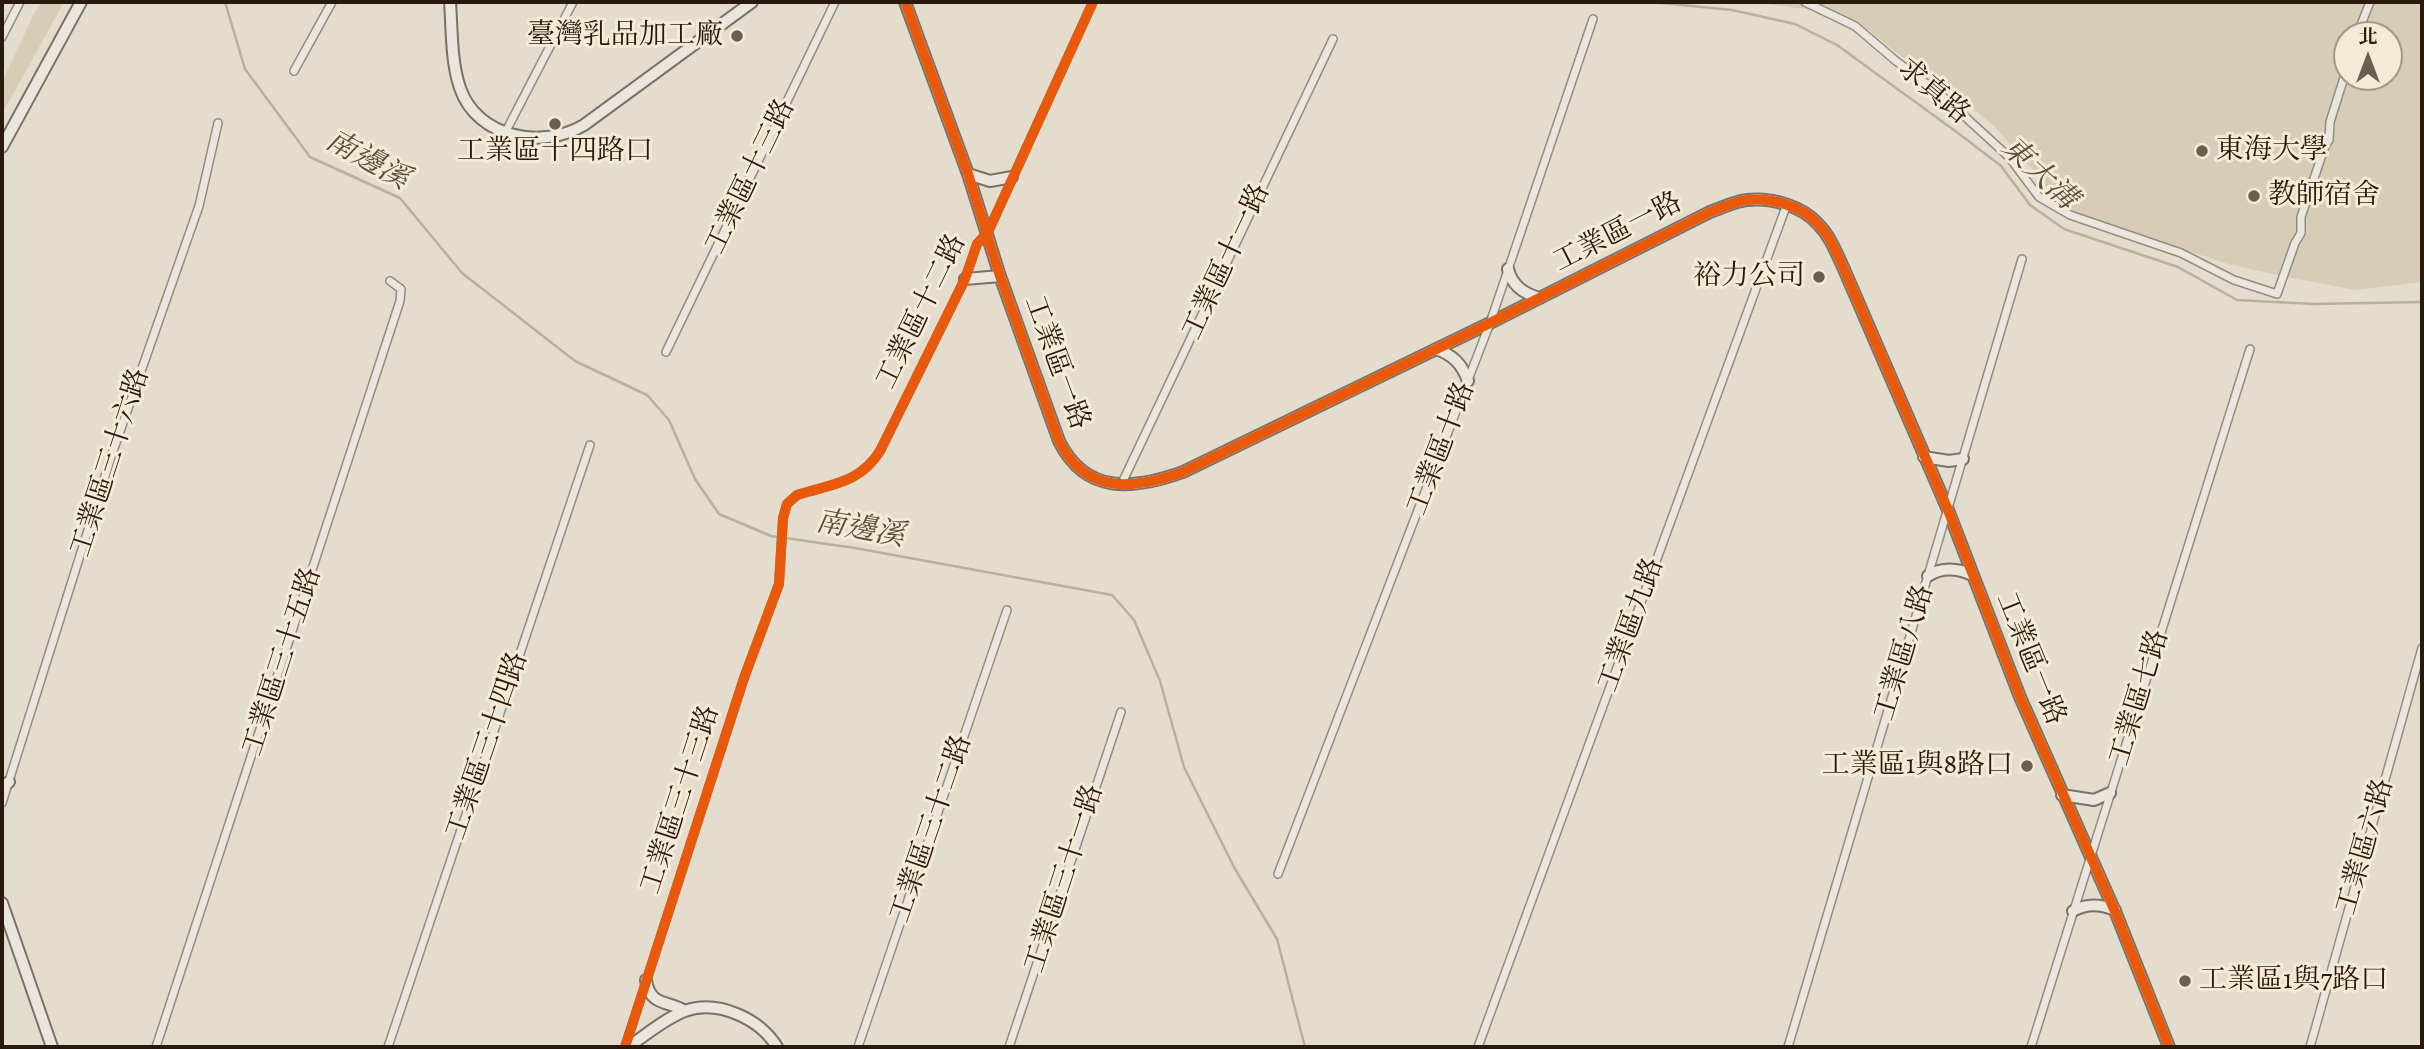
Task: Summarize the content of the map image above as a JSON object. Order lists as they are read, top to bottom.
{
  "streets": {
    "street": [
      "求真路",
      "工業區十三路",
      "工業區一路",
      "工業區十一路",
      "工業區十二路",
      "工業區十路",
      "工業區三十六路",
      "工業區九路",
      "工業區八路",
      "工業區三十五路",
      "工業區七路",
      "工業區三十四路",
      "工業區三十三路",
      "工業區三十二路",
      "工業區六路",
      "工業區三十一路"
    ]
  },
  "crossings": [
    ["工業區一路", "工業區十一路"],
    ["工業區一路", "工業區十二路"],
    ["工業區一路", "工業區十路"],
    ["工業區一路", "工業區九路"],
    ["工業區一路", "工業區八路"],
    ["工業區一路", "工業區七路"],
    ["工業區十二路", "工業區三十三路"]
  ],
  "water": ["南邊溪", "東大溝"],
  "places": [
    "臺灣乳品加工廠",
    "工業區十四路口",
    "東海大學",
    "教師宿舍",
    "裕力公司",
    "工業區1與8路口",
    "工業區1與7路口"
  ],
  "north": "top"
}
